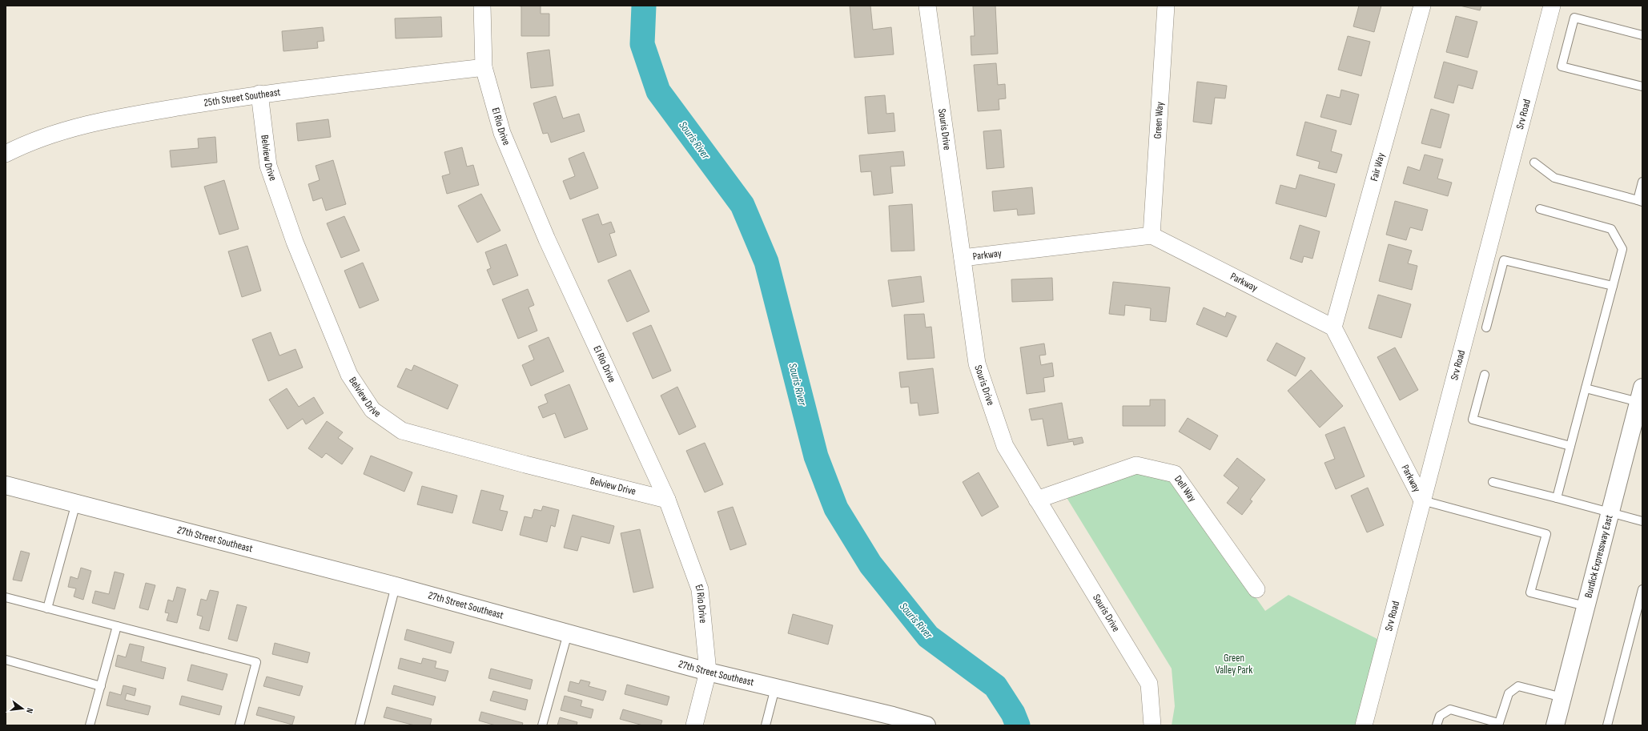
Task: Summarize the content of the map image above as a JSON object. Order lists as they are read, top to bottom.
{
  "streets": {
    "street": [
      "25th Street Southeast",
      "Srv Road",
      "Green Way",
      "El Rio Drive",
      "Souris Drive",
      "Belview Drive",
      "Fair Way",
      "Parkway",
      "Dell Way",
      "27th Street Southeast",
      "Burdick Expressway East"
    ]
  },
  "crossings": [
    ["25th Street Southeast", "El Rio Drive"],
    ["25th Street Southeast", "Belview Drive"],
    ["Srv Road", "Parkway"],
    ["Green Way", "Parkway"],
    ["El Rio Drive", "Belview Drive"],
    ["El Rio Drive", "27th Street Southeast"],
    ["Souris Drive", "Parkway"],
    ["Souris Drive", "Dell Way"],
    ["Fair Way", "Parkway"]
  ],
  "water": ["Souris River"],
  "parks": ["Green Valley Park"],
  "north": "right"
}
